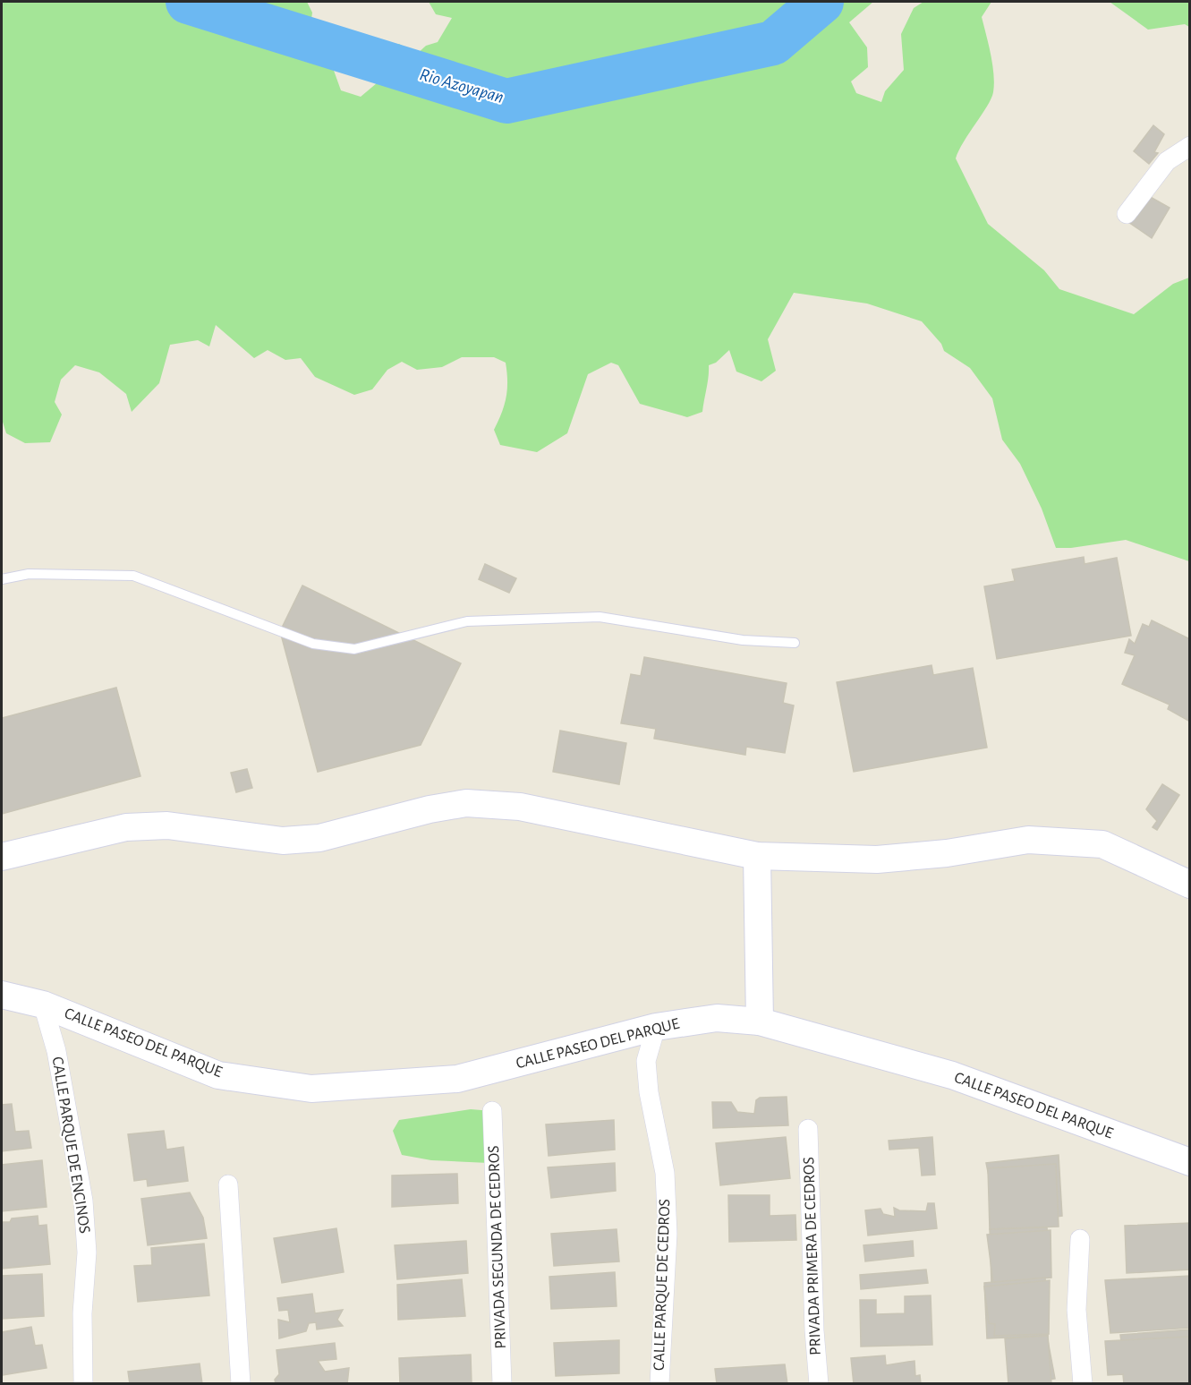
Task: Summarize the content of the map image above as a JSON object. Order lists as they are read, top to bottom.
{
  "streets": {
    "street": [
      "CALLE PASEO DEL PARQUE",
      "CALLE PARQUE DE ENCINOS",
      "PRIVADA SEGUNDA DE CEDROS",
      "PRIVADA PRIMERA DE CEDROS",
      "CALLE PARQUE DE CEDROS"
    ]
  },
  "crossings": [
    ["CALLE PASEO DEL PARQUE", "CALLE PARQUE DE ENCINOS"],
    ["CALLE PASEO DEL PARQUE", "CALLE PARQUE DE CEDROS"]
  ],
  "water": ["Rio Azoyapan"]
}
